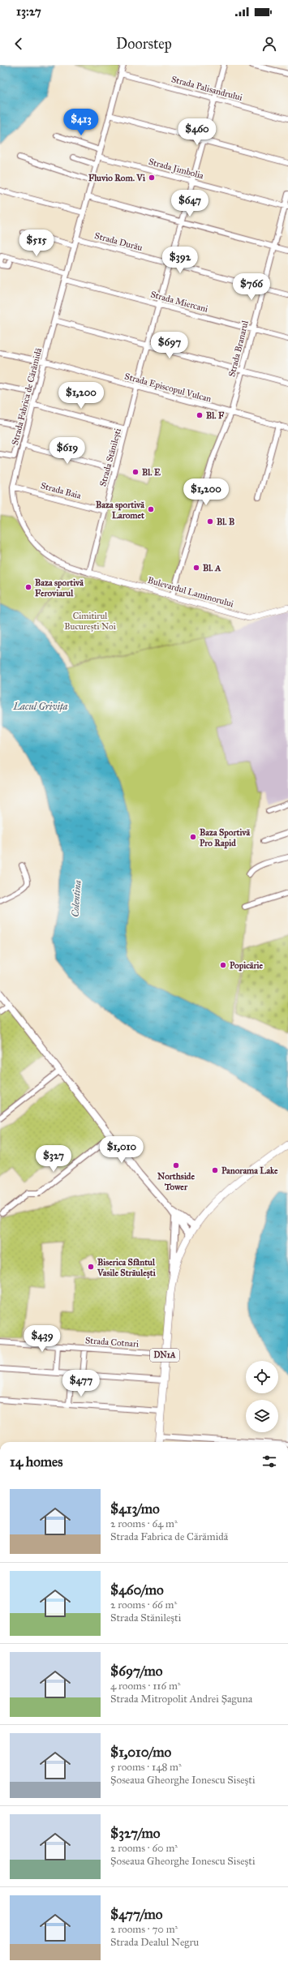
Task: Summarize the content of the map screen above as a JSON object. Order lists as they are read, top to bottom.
{
  "streets": {
    "main road": ["DN1A"],
    "street": [
      "Strada Palisandrului",
      "Strada Jimbolia",
      "Strada Durău",
      "Strada Miercani",
      "Strada Branarul",
      "Strada Episcopul Vulcan",
      "Strada Fabrica de Cărămidă",
      "Strada Stănilești",
      "Strada Baia",
      "Bulevardul Laminorului",
      "Strada Cotnari"
    ]
  },
  "crossings": [
    ["Strada Palisandrului", "Strada Fabrica de Cărămidă"],
    ["Strada Palisandrului", "Strada Stănilești"],
    ["Strada Jimbolia", "Strada Branarul"],
    ["Strada Jimbolia", "Strada Fabrica de Cărămidă"],
    ["Strada Jimbolia", "Strada Stănilești"],
    ["Strada Durău", "Strada Branarul"],
    ["Strada Durău", "Strada Fabrica de Cărămidă"],
    ["Strada Durău", "Strada Stănilești"],
    ["Strada Miercani", "Strada Branarul"],
    ["Strada Miercani", "Strada Fabrica de Cărămidă"],
    ["Strada Miercani", "Strada Stănilești"],
    ["Strada Branarul", "Strada Episcopul Vulcan"],
    ["Strada Branarul", "Bulevardul Laminorului"],
    ["Strada Episcopul Vulcan", "Strada Fabrica de Cărămidă"],
    ["Strada Episcopul Vulcan", "Strada Stănilești"],
    ["Strada Fabrica de Cărămidă", "Strada Stănilești"],
    ["Strada Fabrica de Cărămidă", "Strada Baia"],
    ["Strada Fabrica de Cărămidă", "Bulevardul Laminorului"],
    ["Strada Stănilești", "Strada Baia"],
    ["Strada Stănilești", "Bulevardul Laminorului"],
    ["Strada Cotnari", "DN1A"]
  ],
  "water": ["Lacul Grivița", "Colentina"],
  "parks": ["Cimitirul București Noi"],
  "places": [
    "Fluvio Rom. Vi",
    "Bl. F",
    "Bl. E",
    "Baza sportivă Laromet",
    "Bl. B",
    "Bl. A",
    "Baza sportivă Feroviarul",
    "Baza Sportivă Pro Rapid",
    "Popicărie",
    "Northside Tower",
    "Panorama Lake",
    "Biserica Sfântul Vasile Străulești"
  ],
  "page": {
    "status": "13:27",
    "header": "Doorstep",
    "price": [
      "$413",
      "$460",
      "$647",
      "$515",
      "$392",
      "$766",
      "$697",
      "$1,200",
      "$619",
      "$1,200",
      "$1,010",
      "$327",
      "$439",
      "$477"
    ],
    "heading": "14 homes",
    "list": [
      {
        "name": "$413/mo",
        "note": "2 rooms · 64 m² · Strada Fabrica de Cărămidă"
      },
      {
        "name": "$460/mo",
        "note": "2 rooms · 66 m² · Strada Stănilești"
      },
      {
        "name": "$697/mo",
        "note": "4 rooms · 116 m² · Strada Mitropolit Andrei Șaguna"
      },
      {
        "name": "$1,010/mo",
        "note": "5 rooms · 148 m² · Șoseaua Gheorghe Ionescu Sisești"
      },
      {
        "name": "$327/mo",
        "note": "2 rooms · 60 m² · Șoseaua Gheorghe Ionescu Sisești"
      },
      {
        "name": "$477/mo",
        "note": "2 rooms · 70 m² · Strada Dealul Negru"
      }
    ]
  }
}
